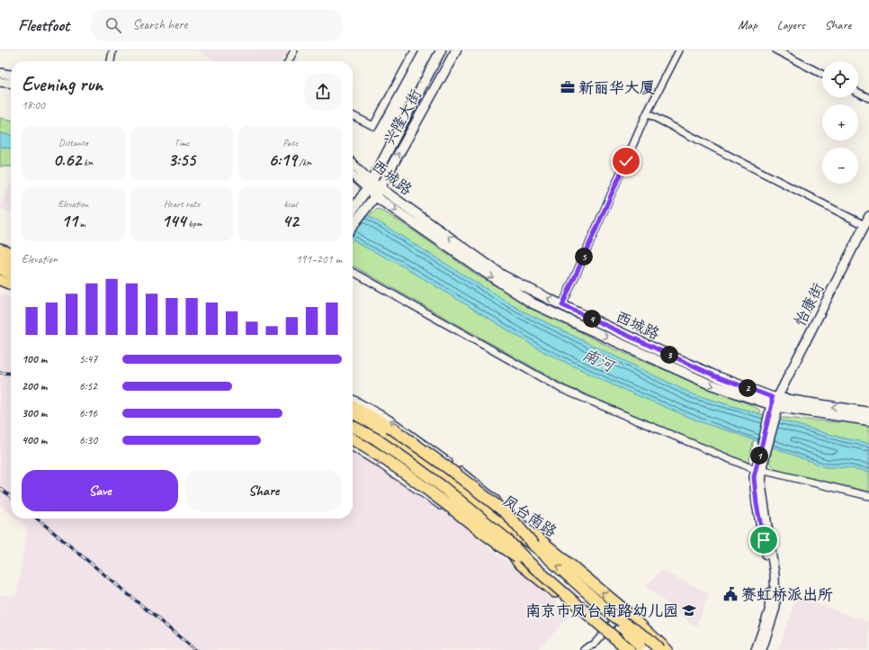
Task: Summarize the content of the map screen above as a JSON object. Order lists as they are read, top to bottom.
{
  "streets": {
    "highway": ["凤台南路"],
    "main road": ["兴隆大街", "西城路"],
    "street": ["怡康街"]
  },
  "crossings": [
    ["兴隆大街", "西城路"],
    ["西城路", "怡康街"]
  ],
  "water": ["南河"],
  "places": {
    "office": ["新丽华大厦"],
    "public building": ["赛虹桥派出所"],
    "school or university": ["南京市凤台南路幼儿园"]
  },
  "page": {
    "header": "Fleetfoot",
    "search": "Search here",
    "nav": ["Map", "Layers", "Share"],
    "map_buttons": ["+", "−"],
    "heading": ["Evening run", "18:00"],
    "stats": [
      ["Distance", "0.62 km"],
      ["Time", "3:55"],
      ["Pace", "6:19 /km"],
      ["Elevation", "11 m"],
      ["Heart rate", "144 bpm"],
      ["kcal", "42"]
    ],
    "chart": ["Elevation", "191–201 m"],
    "pins": [
      "5",
      "4",
      "3",
      "2",
      "1"
    ],
    "list": [
      {
        "name": "100 m",
        "note": "5:47"
      },
      {
        "name": "200 m",
        "note": "6:52"
      },
      {
        "name": "300 m",
        "note": "6:16"
      },
      {
        "name": "400 m",
        "note": "6:30"
      }
    ],
    "buttons": ["Save", "Share"]
  }
}
